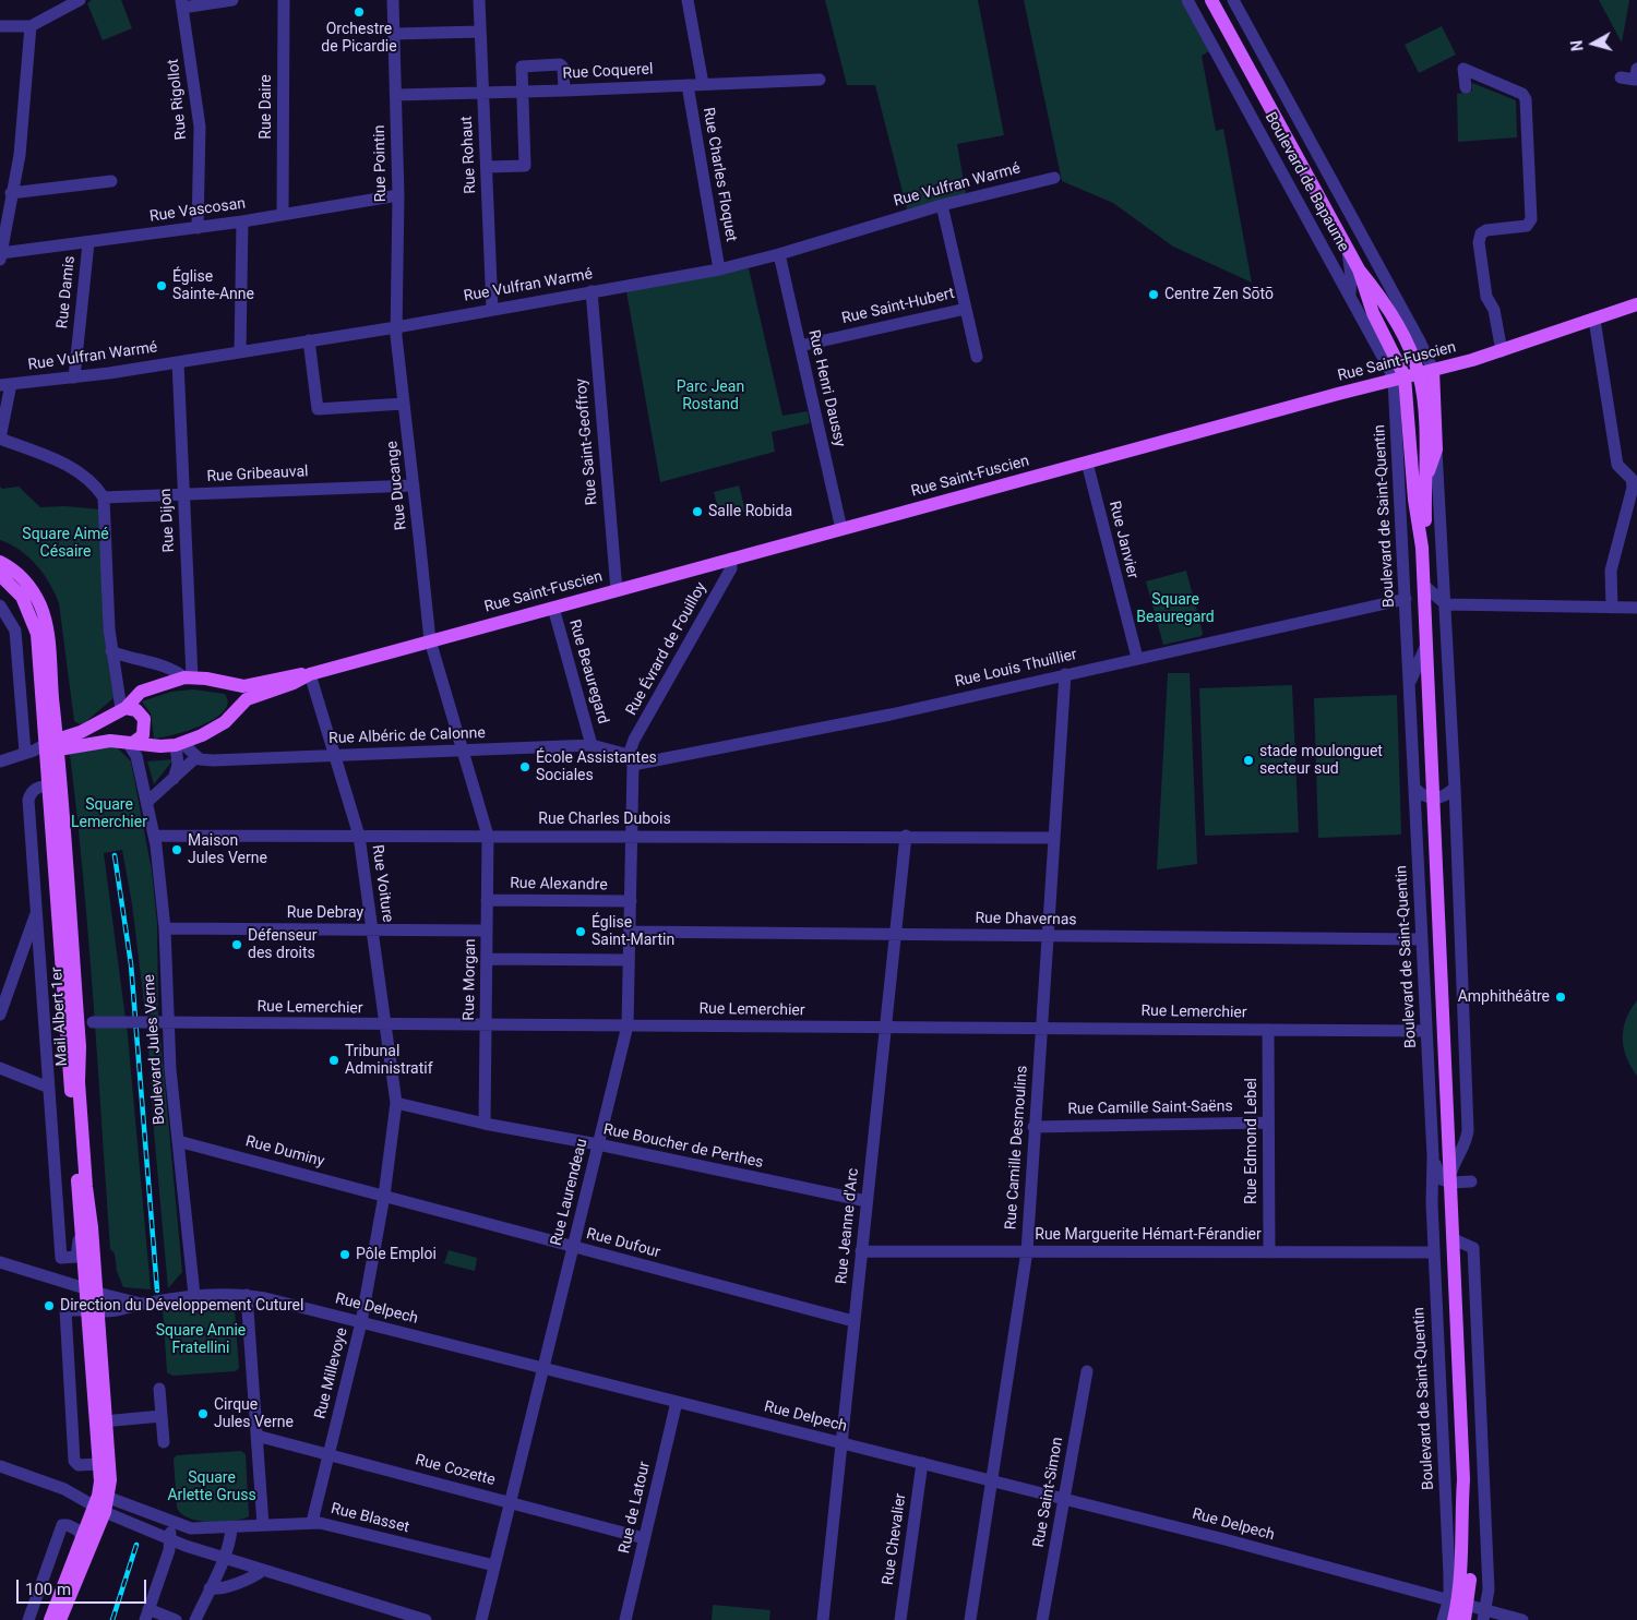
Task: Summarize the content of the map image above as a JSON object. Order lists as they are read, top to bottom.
{
  "streets": {
    "main road": [
      "Boulevard de Bapaume",
      "Rue Saint-Fuscien",
      "Boulevard de Saint-Quentin",
      "Mail Albert 1er"
    ],
    "street": [
      "Rue Coquerel",
      "Rue Rigollot",
      "Rue Daire",
      "Rue Rohaut",
      "Rue Pointin",
      "Rue Charles Floquet",
      "Rue Vulfran Warmé",
      "Rue Vascosan",
      "Rue Damis",
      "Rue Saint-Hubert",
      "Rue Henri Daussy",
      "Rue Saint-Geoffroy",
      "Rue Gribeauval",
      "Rue Ducange",
      "Rue Dijon",
      "Rue Janvier",
      "Rue Évrard de Fouilloy",
      "Rue Louis Thuillier",
      "Rue Beauregard",
      "Rue Albéric de Calonne",
      "Rue Charles Dubois",
      "Rue Voiture",
      "Rue Alexandre",
      "Rue Debray",
      "Rue Dhavernas",
      "Rue Morgan",
      "Rue Lemerchier",
      "Boulevard Jules Verne",
      "Rue Camille Saint-Saëns",
      "Rue Edmond Lebel",
      "Rue Boucher de Perthes",
      "Rue Camille Desmoulins",
      "Rue Duminy",
      "Rue Laurendeau",
      "Rue Jeanne d'Arc",
      "Rue Marguerite Hémart-Férandier",
      "Rue Dufour",
      "Rue Delpech",
      "Rue Millevoye",
      "Rue Cozette",
      "Rue Saint-Simon",
      "Rue de Latour",
      "Rue Blasset",
      "Rue Chevalier"
    ]
  },
  "crossings": [
    ["Rue Coquerel", "Rue Rohaut"],
    ["Rue Coquerel", "Rue Pointin"],
    ["Rue Coquerel", "Rue Charles Floquet"],
    ["Rue Rigollot", "Rue Vascosan"],
    ["Rue Daire", "Rue Vascosan"],
    ["Rue Rohaut", "Rue Vulfran Warmé"],
    ["Rue Pointin", "Rue Vulfran Warmé"],
    ["Rue Pointin", "Rue Vascosan"],
    ["Rue Pointin", "Rue Ducange"],
    ["Rue Charles Floquet", "Rue Vulfran Warmé"],
    ["Boulevard de Bapaume", "Rue Saint-Fuscien"],
    ["Boulevard de Bapaume", "Boulevard de Saint-Quentin"],
    ["Rue Vulfran Warmé", "Rue Damis"],
    ["Rue Vulfran Warmé", "Rue Saint-Hubert"],
    ["Rue Vulfran Warmé", "Rue Henri Daussy"],
    ["Rue Vulfran Warmé", "Rue Saint-Geoffroy"],
    ["Rue Vulfran Warmé", "Rue Ducange"],
    ["Rue Vulfran Warmé", "Rue Dijon"],
    ["Rue Vascosan", "Rue Damis"],
    ["Rue Saint-Hubert", "Rue Henri Daussy"],
    ["Rue Saint-Fuscien", "Rue Henri Daussy"],
    ["Rue Saint-Fuscien", "Rue Saint-Geoffroy"],
    ["Rue Saint-Fuscien", "Rue Ducange"],
    ["Rue Saint-Fuscien", "Boulevard de Saint-Quentin"],
    ["Rue Saint-Fuscien", "Rue Janvier"],
    ["Rue Saint-Fuscien", "Rue Évrard de Fouilloy"],
    ["Rue Saint-Fuscien", "Rue Beauregard"],
    ["Rue Saint-Fuscien", "Rue Voiture"],
    ["Rue Gribeauval", "Rue Ducange"],
    ["Rue Gribeauval", "Rue Dijon"],
    ["Rue Ducange", "Rue Albéric de Calonne"],
    ["Rue Ducange", "Rue Morgan"],
    ["Boulevard de Saint-Quentin", "Rue Louis Thuillier"],
    ["Boulevard de Saint-Quentin", "Rue Dhavernas"],
    ["Boulevard de Saint-Quentin", "Rue Lemerchier"],
    ["Boulevard de Saint-Quentin", "Rue Marguerite Hémart-Férandier"],
    ["Boulevard de Saint-Quentin", "Rue Delpech"],
    ["Rue Janvier", "Rue Louis Thuillier"],
    ["Rue Évrard de Fouilloy", "Rue Louis Thuillier"],
    ["Rue Évrard de Fouilloy", "Rue Albéric de Calonne"],
    ["Rue Évrard de Fouilloy", "Rue Laurendeau"],
    ["Rue Louis Thuillier", "Rue Albéric de Calonne"],
    ["Rue Louis Thuillier", "Rue Camille Desmoulins"],
    ["Rue Louis Thuillier", "Rue Laurendeau"],
    ["Rue Beauregard", "Rue Albéric de Calonne"],
    ["Rue Albéric de Calonne", "Rue Voiture"],
    ["Rue Albéric de Calonne", "Rue Morgan"],
    ["Rue Albéric de Calonne", "Rue Laurendeau"],
    ["Rue Charles Dubois", "Rue Voiture"],
    ["Rue Charles Dubois", "Rue Morgan"],
    ["Rue Charles Dubois", "Boulevard Jules Verne"],
    ["Rue Charles Dubois", "Rue Camille Desmoulins"],
    ["Rue Charles Dubois", "Rue Laurendeau"],
    ["Rue Charles Dubois", "Rue Jeanne d'Arc"],
    ["Rue Voiture", "Rue Debray"],
    ["Rue Voiture", "Rue Lemerchier"],
    ["Rue Voiture", "Rue Boucher de Perthes"],
    ["Rue Voiture", "Rue Millevoye"],
    ["Rue Alexandre", "Rue Morgan"],
    ["Rue Alexandre", "Rue Laurendeau"],
    ["Rue Debray", "Rue Morgan"],
    ["Rue Debray", "Boulevard Jules Verne"],
    ["Rue Dhavernas", "Rue Camille Desmoulins"],
    ["Rue Dhavernas", "Rue Laurendeau"],
    ["Rue Dhavernas", "Rue Jeanne d'Arc"],
    ["Rue Morgan", "Rue Lemerchier"],
    ["Rue Morgan", "Rue Boucher de Perthes"],
    ["Rue Lemerchier", "Mail Albert 1er"],
    ["Rue Lemerchier", "Boulevard Jules Verne"],
    ["Rue Lemerchier", "Rue Edmond Lebel"],
    ["Rue Lemerchier", "Rue Camille Desmoulins"],
    ["Rue Lemerchier", "Rue Laurendeau"],
    ["Rue Lemerchier", "Rue Jeanne d'Arc"],
    ["Mail Albert 1er", "Rue Delpech"],
    ["Mail Albert 1er", "Rue Blasset"],
    ["Boulevard Jules Verne", "Rue Duminy"],
    ["Boulevard Jules Verne", "Rue Delpech"],
    ["Rue Camille Saint-Saëns", "Rue Edmond Lebel"],
    ["Rue Camille Saint-Saëns", "Rue Camille Desmoulins"],
    ["Rue Edmond Lebel", "Rue Marguerite Hémart-Férandier"],
    ["Rue Boucher de Perthes", "Rue Laurendeau"],
    ["Rue Boucher de Perthes", "Rue Jeanne d'Arc"],
    ["Rue Boucher de Perthes", "Rue Millevoye"],
    ["Rue Camille Desmoulins", "Rue Marguerite Hémart-Férandier"],
    ["Rue Camille Desmoulins", "Rue Delpech"],
    ["Rue Duminy", "Rue Dufour"],
    ["Rue Duminy", "Rue Millevoye"],
    ["Rue Laurendeau", "Rue Dufour"],
    ["Rue Laurendeau", "Rue Delpech"],
    ["Rue Laurendeau", "Rue Cozette"],
    ["Rue Laurendeau", "Rue Blasset"],
    ["Rue Jeanne d'Arc", "Rue Marguerite Hémart-Férandier"],
    ["Rue Jeanne d'Arc", "Rue Dufour"],
    ["Rue Jeanne d'Arc", "Rue Delpech"],
    ["Rue Dufour", "Rue Millevoye"],
    ["Rue Delpech", "Rue Millevoye"],
    ["Rue Delpech", "Rue Saint-Simon"],
    ["Rue Delpech", "Rue de Latour"],
    ["Rue Delpech", "Rue Chevalier"],
    ["Rue Millevoye", "Rue Cozette"],
    ["Rue Millevoye", "Rue Blasset"],
    ["Rue Cozette", "Rue de Latour"]
  ],
  "parks": [
    "Parc Jean Rostand",
    "Square Aimé Césaire",
    "Square Beauregard",
    "Square Lemerchier",
    "Square Annie Fratellini",
    "Square Arlette Gruss"
  ],
  "places": [
    "Orchestre de Picardie",
    "Église Sainte-Anne",
    "Centre Zen Sōtō",
    "Salle Robida",
    "stade moulonguet secteur sud",
    "École Assistantes Sociales",
    "Maison Jules Verne",
    "Église Saint-Martin",
    "Défenseur des droits",
    "Amphithéâtre",
    "Tribunal Administratif",
    "Pôle Emploi",
    "Direction du Développement Cuturel",
    "Cirque Jules Verne"
  ],
  "scale_bar": "100 m",
  "north": "left"
}
